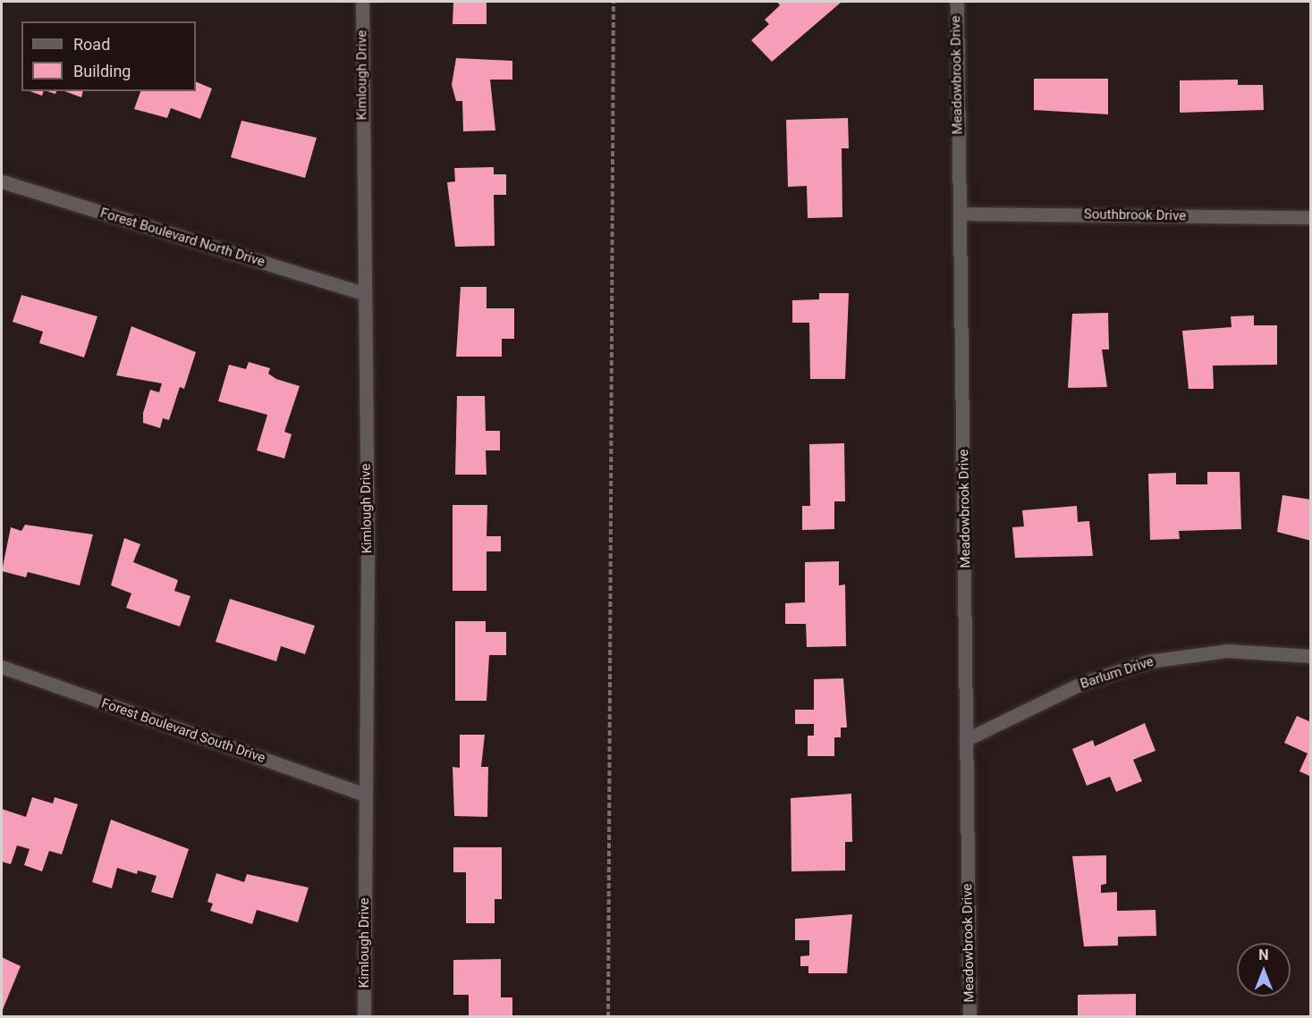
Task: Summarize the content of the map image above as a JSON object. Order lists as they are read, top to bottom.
{
  "streets": {
    "street": [
      "Kimlough Drive",
      "Meadowbrook Drive",
      "Southbrook Drive",
      "Forest Boulevard North Drive",
      "Barlum Drive",
      "Forest Boulevard South Drive"
    ]
  },
  "crossings": [
    ["Kimlough Drive", "Forest Boulevard North Drive"],
    ["Kimlough Drive", "Forest Boulevard South Drive"],
    ["Meadowbrook Drive", "Southbrook Drive"],
    ["Meadowbrook Drive", "Barlum Drive"]
  ],
  "legend": ["Road", "Building"],
  "north": "top"
}
